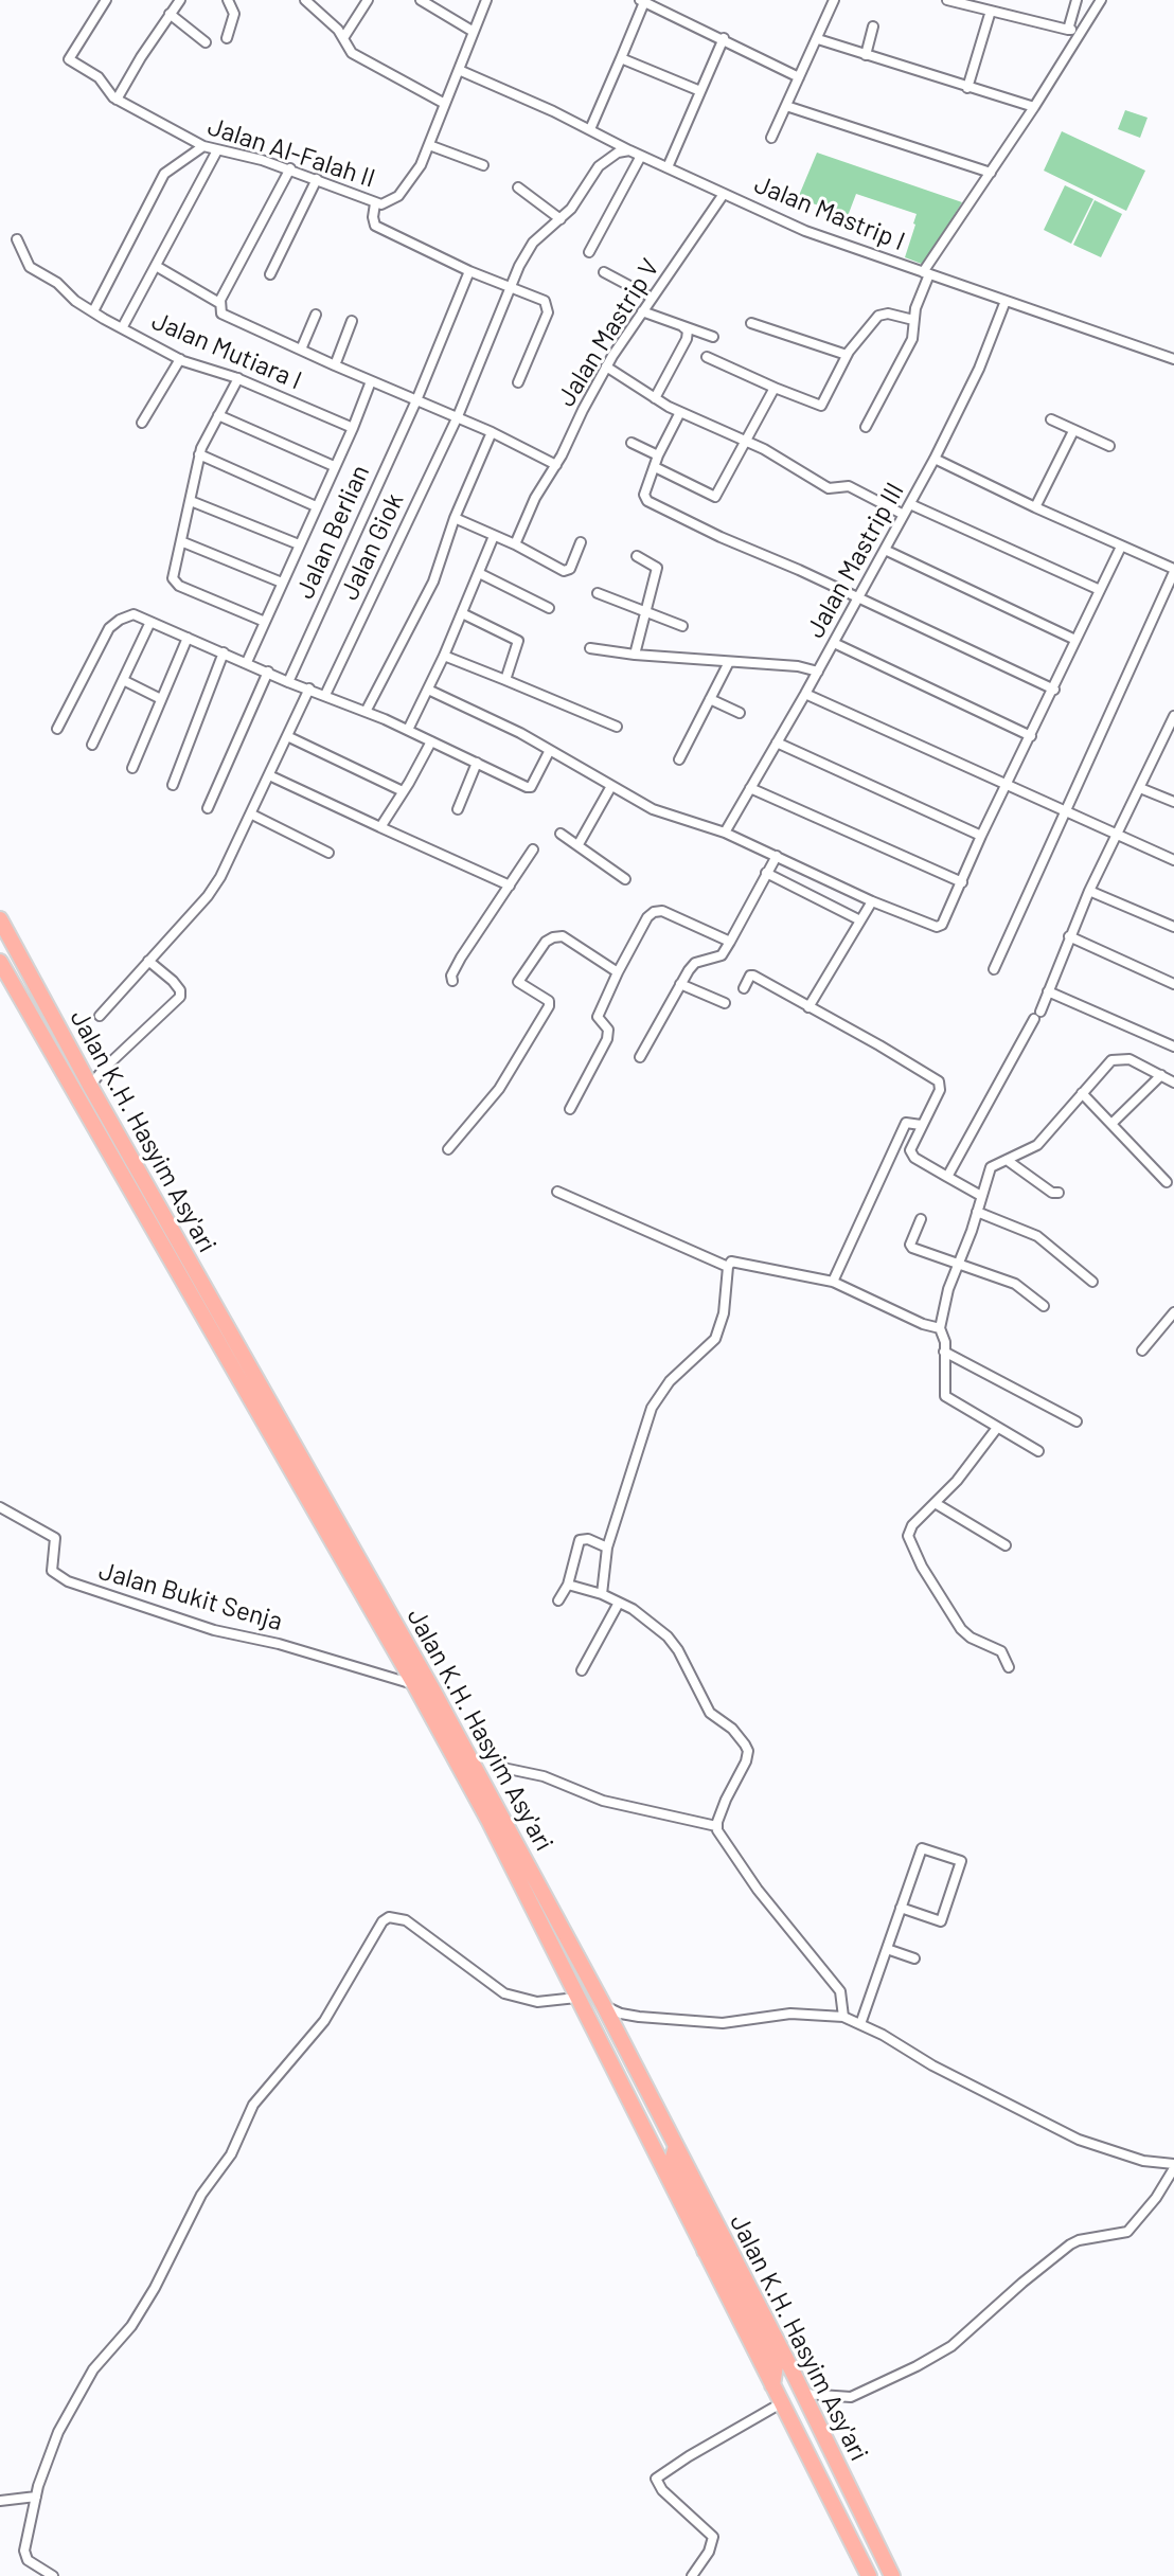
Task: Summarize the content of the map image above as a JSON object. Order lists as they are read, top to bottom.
{
  "streets": {
    "highway": ["Jalan K.H. Hasyim Asy'ari"],
    "street": [
      "Jalan Al-Falah II",
      "Jalan Mastrip I",
      "Jalan Mastrip V",
      "Jalan Mutiara I",
      "Jalan Berlian",
      "Jalan Giok",
      "Jalan Mastrip III",
      "Jalan Bukit Senja"
    ]
  },
  "crossings": [
    ["Jalan Al-Falah II", "Jalan Mastrip I"],
    ["Jalan Mastrip I", "Jalan Mastrip V"],
    ["Jalan Mastrip I", "Jalan Mastrip III"],
    ["Jalan K.H. Hasyim Asy'ari", "Jalan Bukit Senja"]
  ]
}
